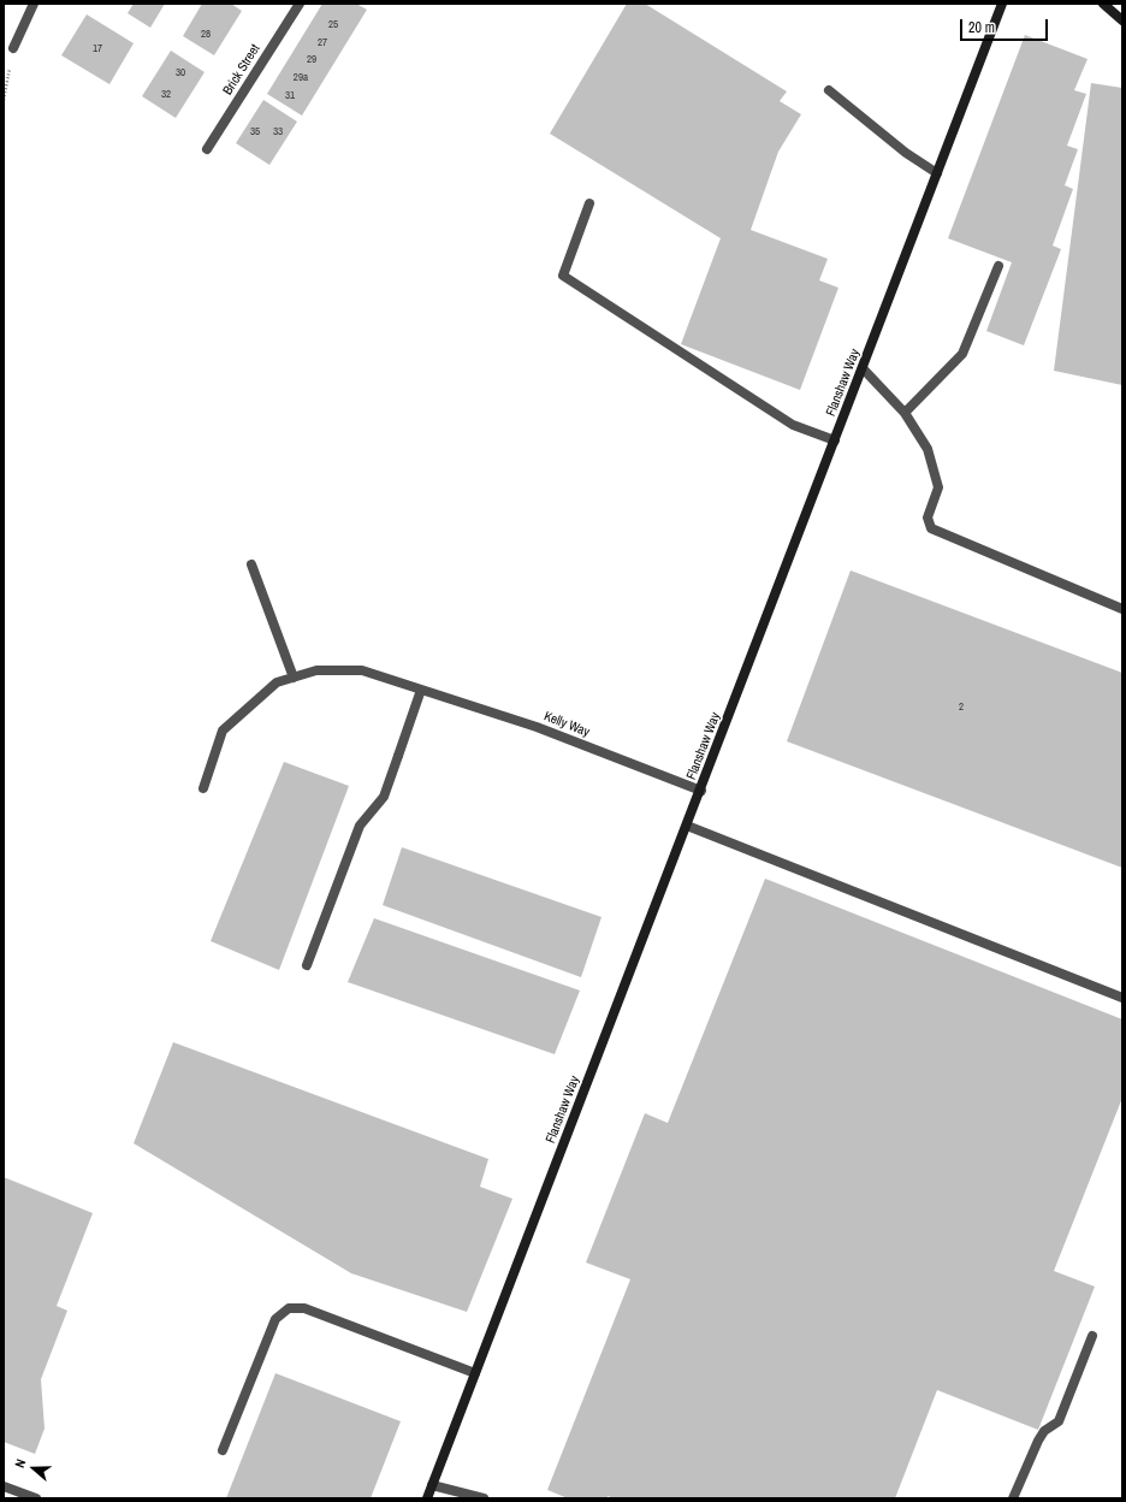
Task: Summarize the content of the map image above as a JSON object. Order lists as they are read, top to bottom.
{
  "streets": {
    "street": ["Brick Street", "Flanshaw Way", "Kelly Way"]
  },
  "crossings": [
    ["Flanshaw Way", "Kelly Way"]
  ],
  "house_numbers": [
    "25",
    "28",
    "27",
    "17",
    "29",
    "30",
    "29a",
    "32",
    "31",
    "35",
    "33",
    "2"
  ],
  "scale_bar": "20 m",
  "north": "left"
}
